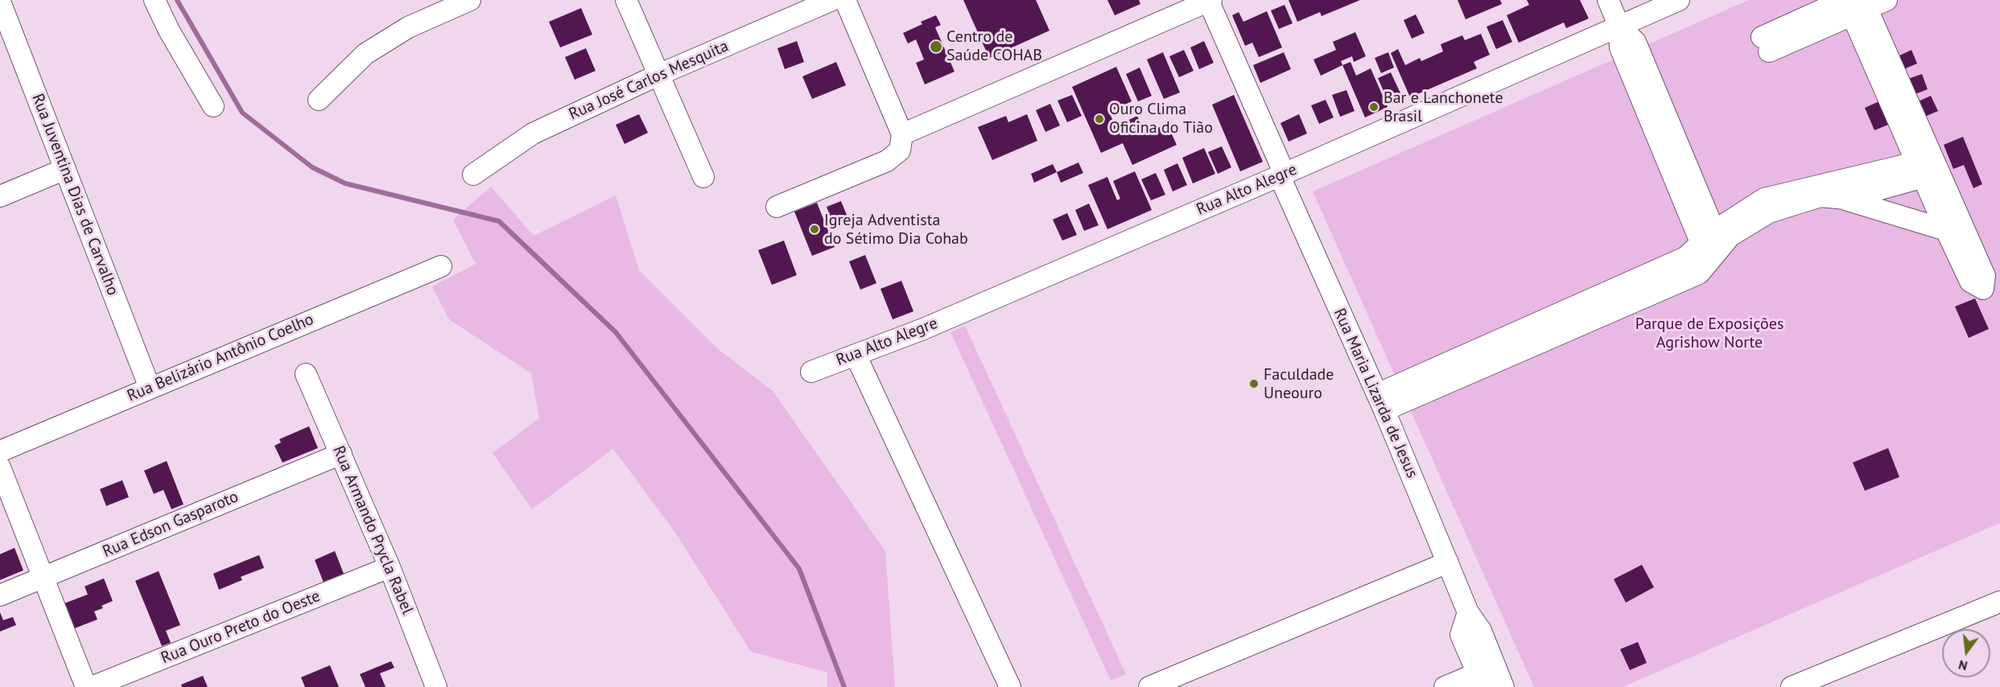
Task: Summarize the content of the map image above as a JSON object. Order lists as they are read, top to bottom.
{
  "streets": {
    "street": [
      "Rua José Carlos Mesquita",
      "Rua Alto Alegre",
      "Rua Juventina Dias de Carvalho",
      "Rua Belizário Antônio Coelho",
      "Rua Maria Lizarda de Jesus",
      "Rua Edson Gasparoto",
      "Rua Armando Prycla Rabel",
      "Rua Ouro Preto do Oeste"
    ]
  },
  "crossings": [
    ["Rua Alto Alegre", "Rua Maria Lizarda de Jesus"],
    ["Rua Juventina Dias de Carvalho", "Rua Belizário Antônio Coelho"],
    ["Rua Edson Gasparoto", "Rua Armando Prycla Rabel"],
    ["Rua Armando Prycla Rabel", "Rua Ouro Preto do Oeste"]
  ],
  "parks": ["Parque de Exposições Agrishow Norte"],
  "places": [
    "Centro de Saúde COHAB",
    "Bar e Lanchonete Brasil",
    "Ouro Clima Oficina do Tião",
    "Igreja Adventista do Sétimo Dia Cohab",
    "Faculdade Uneouro"
  ],
  "north": "bottom"
}
